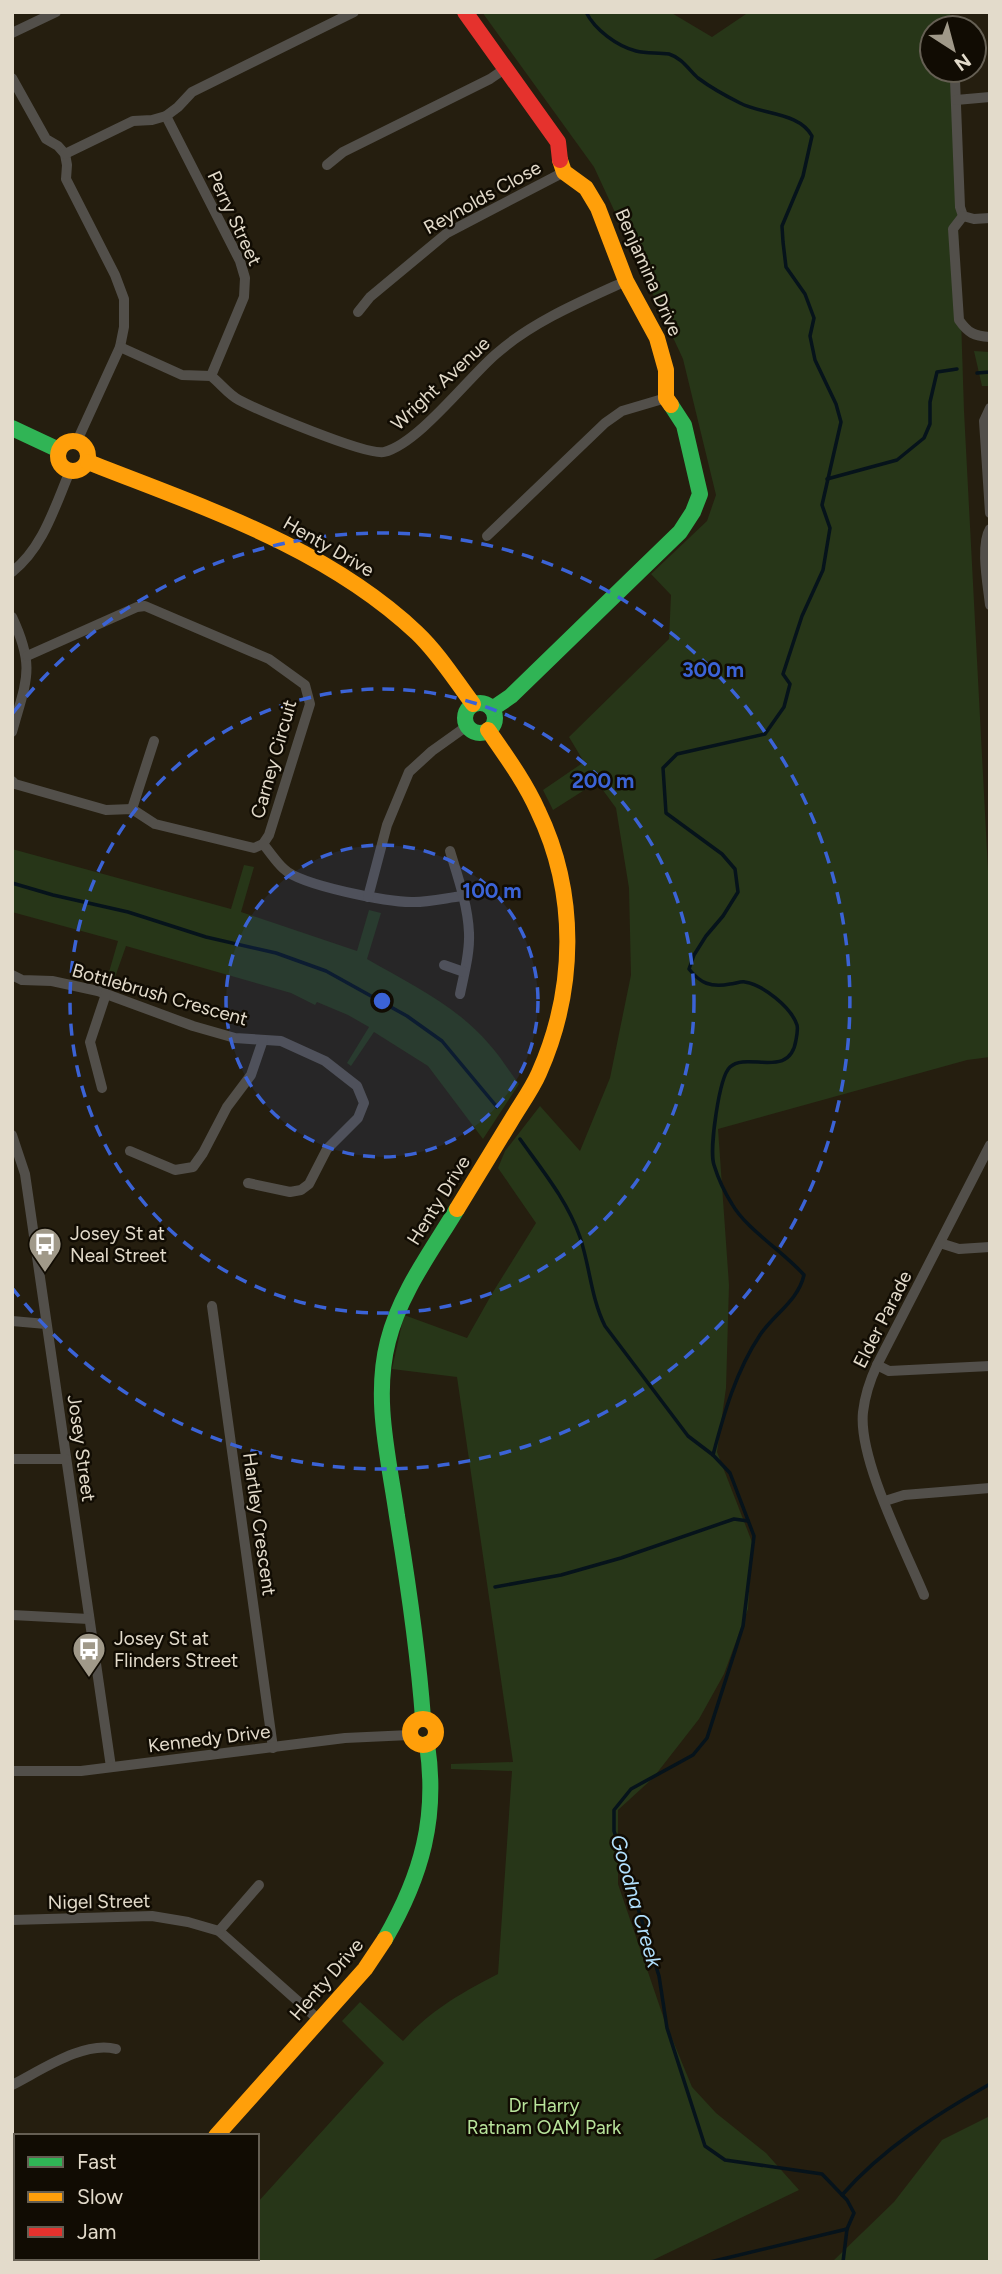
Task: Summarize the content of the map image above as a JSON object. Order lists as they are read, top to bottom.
{
  "streets": {
    "street": [
      "Reynolds Close",
      "Perry Street",
      "Benjamina Drive",
      "Wright Avenue",
      "Henty Drive",
      "Carney Circuit",
      "Bottlebrush Crescent",
      "Elder Parade",
      "Josey Street",
      "Hartley Crescent",
      "Kennedy Drive",
      "Nigel Street"
    ]
  },
  "crossings": [
    ["Reynolds Close", "Benjamina Drive"],
    ["Perry Street", "Wright Avenue"],
    ["Benjamina Drive", "Wright Avenue"],
    ["Benjamina Drive", "Henty Drive"],
    ["Henty Drive", "Kennedy Drive"],
    ["Henty Drive", "Nigel Street"],
    ["Josey Street", "Kennedy Drive"],
    ["Hartley Crescent", "Kennedy Drive"]
  ],
  "water": ["Goodna Creek"],
  "parks": ["Dr Harry Ratnam OAM Park"],
  "places": {
    "bus stop": ["Josey St at Neal Street", "Josey St at Flinders Street"]
  },
  "legend": ["Fast", "Slow", "Jam"],
  "north": "bottom right",
  "rings": ["300 m", "200 m", "100 m"]
}
